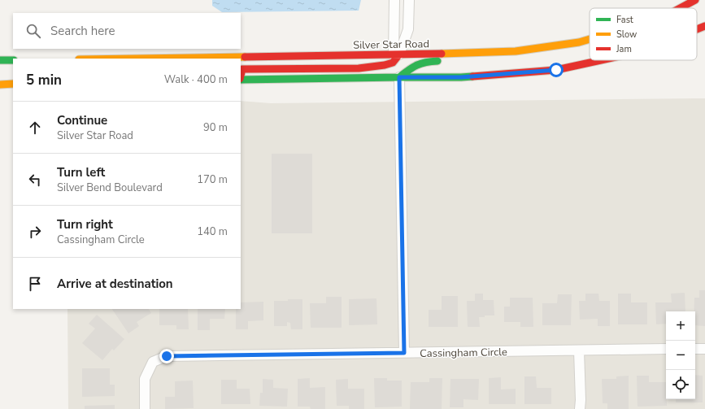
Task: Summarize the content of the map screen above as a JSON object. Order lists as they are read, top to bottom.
{
  "streets": {
    "main road": ["Silver Star Road"],
    "street": ["Cassingham Circle"]
  },
  "legend": ["Fast", "Slow", "Jam"],
  "page": {
    "search": "Search here",
    "heading": ["5 min", "Walk · 400 m"],
    "list": [
      ["Continue", "Silver Star Road", "90 m"],
      ["Turn left", "Silver Bend Boulevard", "170 m"],
      ["Turn right", "Cassingham Circle", "140 m"],
      "Arrive at destination"
    ],
    "map_buttons": ["+", "−"]
  }
}
